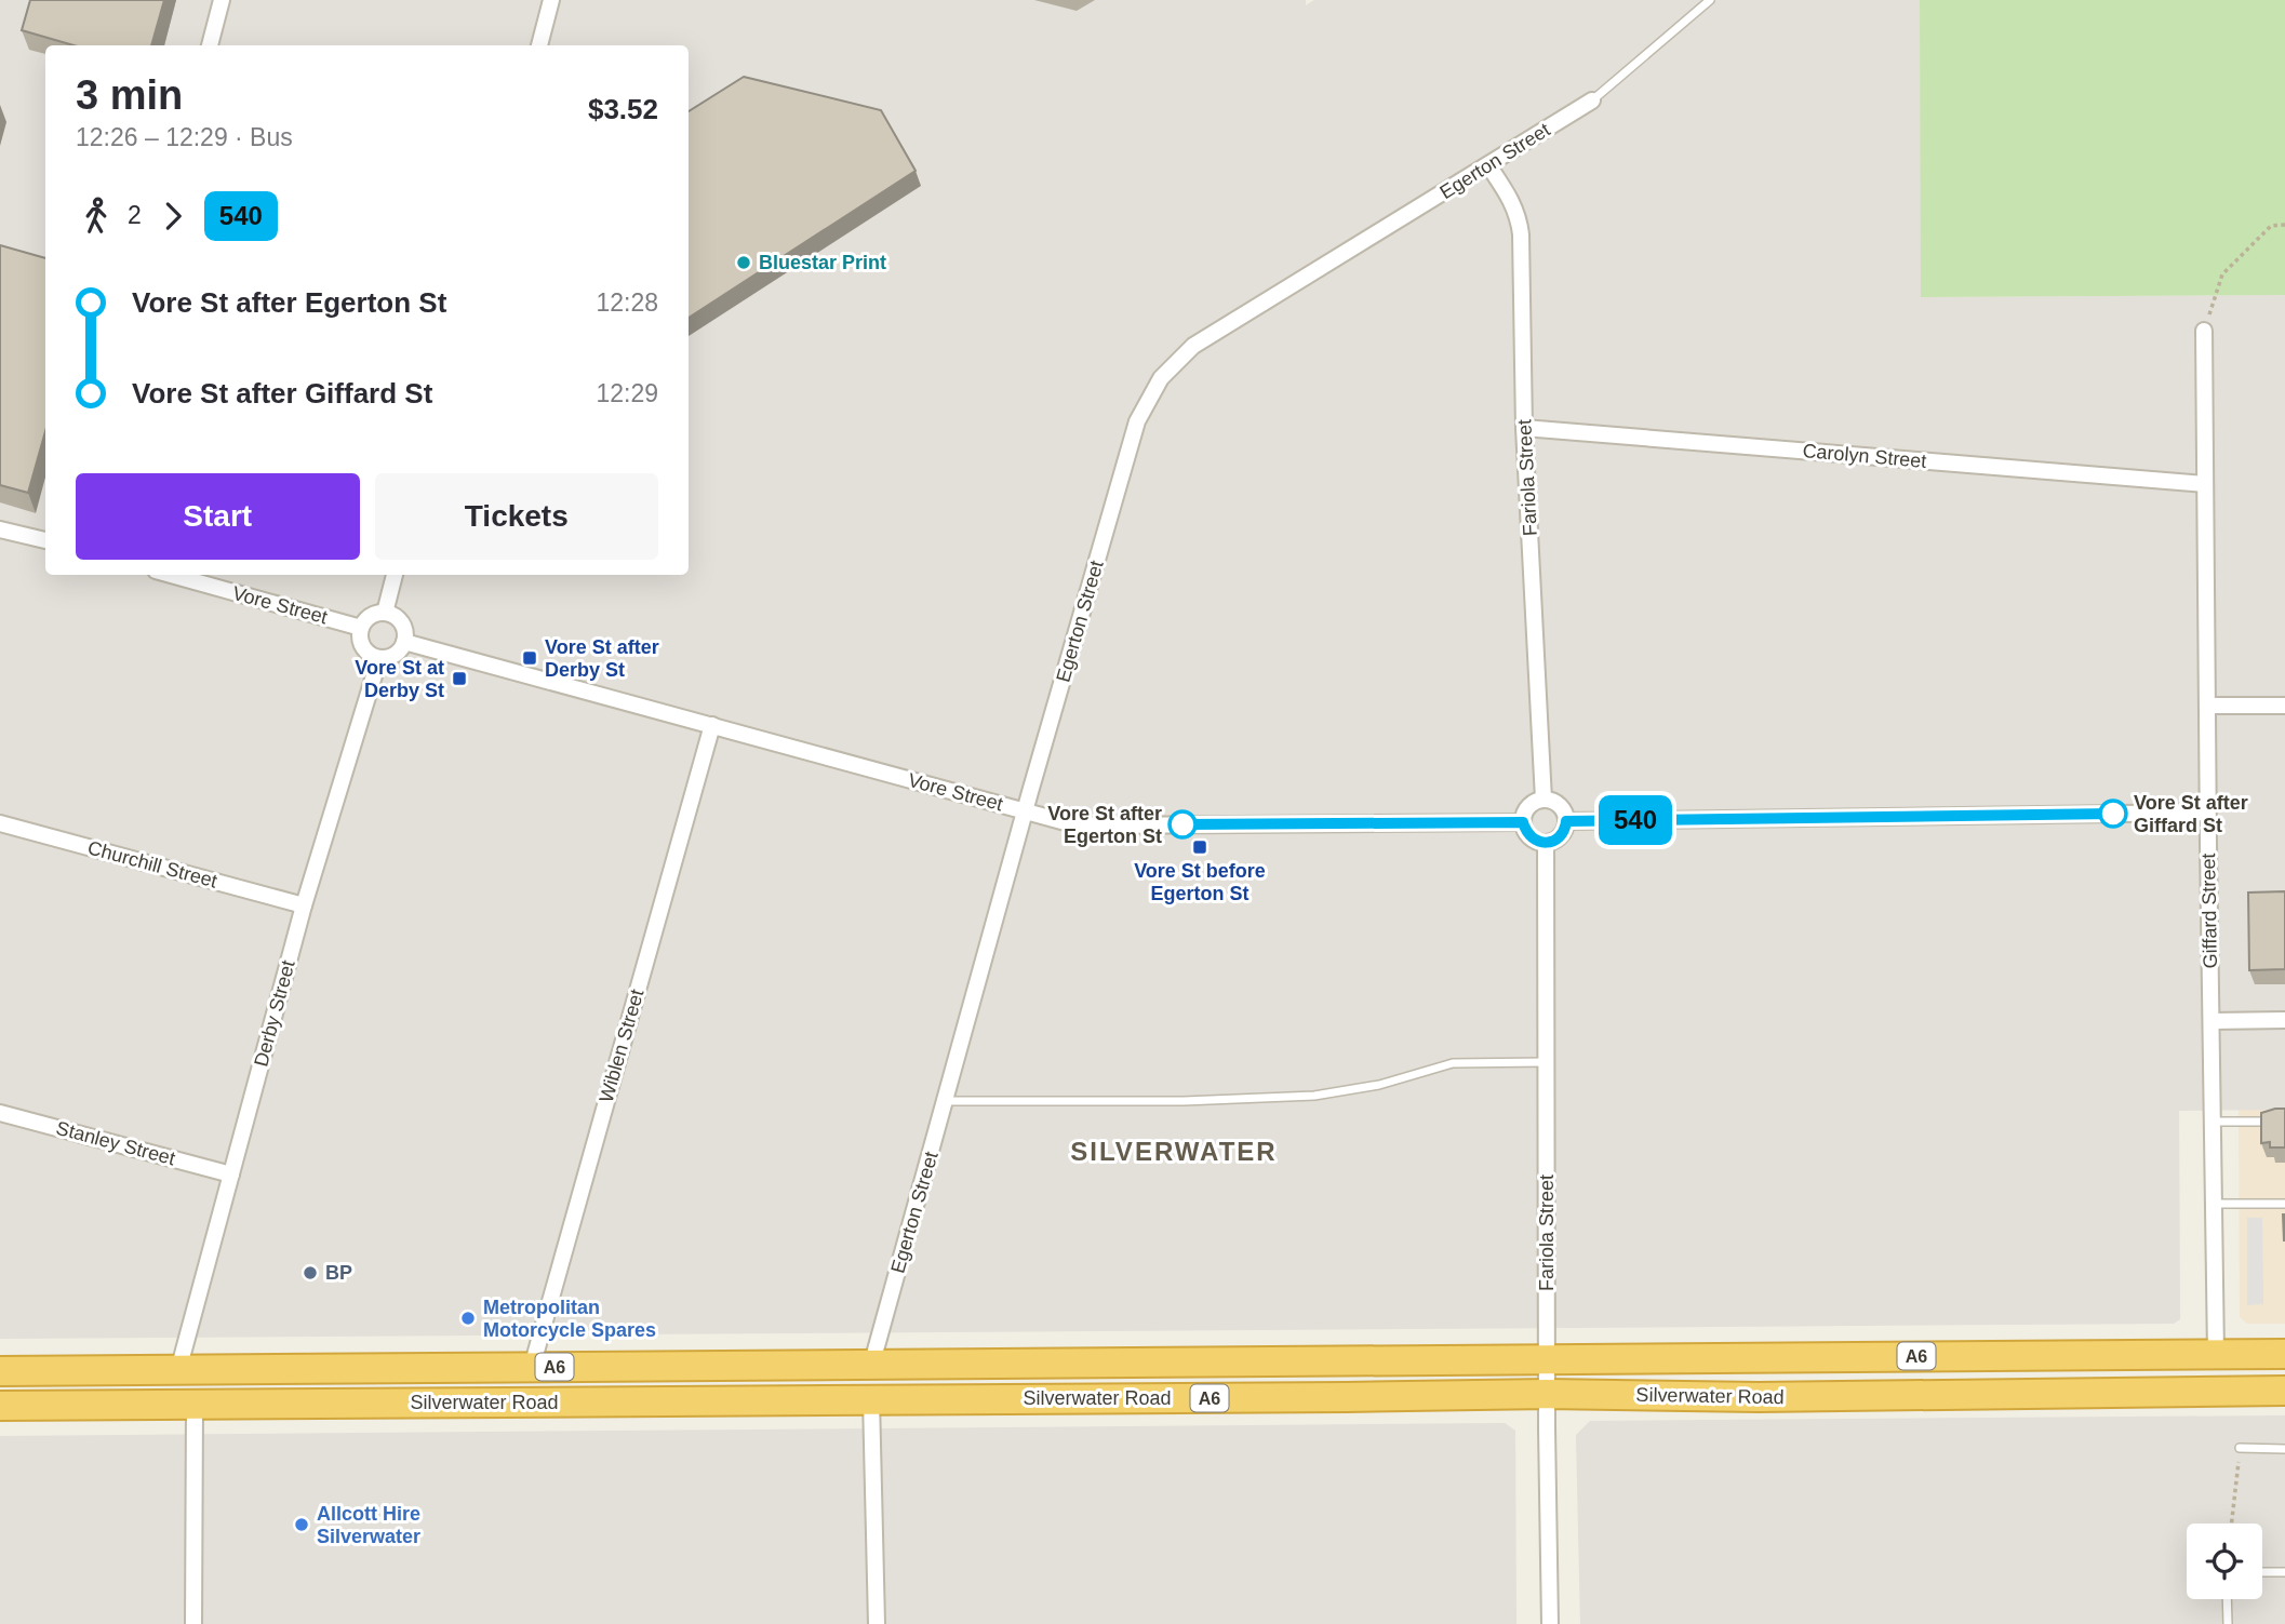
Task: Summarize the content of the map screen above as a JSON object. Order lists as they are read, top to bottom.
{
  "streets": {
    "highway": ["A6", "Silverwater Road"],
    "street": [
      "Egerton Street",
      "Carolyn Street",
      "Fariola Street",
      "Vore Street",
      "Churchill Street",
      "Giffard Street",
      "Derby Street",
      "Wiblen Street",
      "Stanley Street"
    ]
  },
  "crossings": [
    ["Egerton Street", "Fariola Street"],
    ["Egerton Street", "Vore Street"],
    ["Egerton Street", "Silverwater Road"],
    ["Carolyn Street", "Fariola Street"],
    ["Carolyn Street", "Giffard Street"],
    ["Fariola Street", "Vore Street"],
    ["Fariola Street", "Silverwater Road"],
    ["Vore Street", "Derby Street"],
    ["Vore Street", "Wiblen Street"],
    ["Churchill Street", "Derby Street"],
    ["Giffard Street", "Silverwater Road"],
    ["Derby Street", "Stanley Street"],
    ["Derby Street", "Silverwater Road"],
    ["Wiblen Street", "Silverwater Road"]
  ],
  "districts": ["SILVERWATER"],
  "places": {
    "other": [
      "Bluestar Print",
      "Vore St after Giffard St",
      "Vore St after Egerton St",
      "BP",
      "Metropolitan Motorcycle Spares",
      "Allcott Hire Silverwater"
    ],
    "transit": ["Vore St after Derby St", "Vore St at Derby St", "Vore St before Egerton St"]
  },
  "lines": ["bus line 540"],
  "page": {
    "on_map": "540",
    "heading": ["3 min", "12:26 – 12:29 · Bus", "$3.52"],
    "legs": ["2", "540"],
    "list": [
      {
        "name": "Vore St after Egerton St",
        "value": "12:28"
      },
      {
        "name": "Vore St after Giffard St",
        "value": "12:29"
      }
    ],
    "buttons": ["Start", "Tickets"]
  }
}
